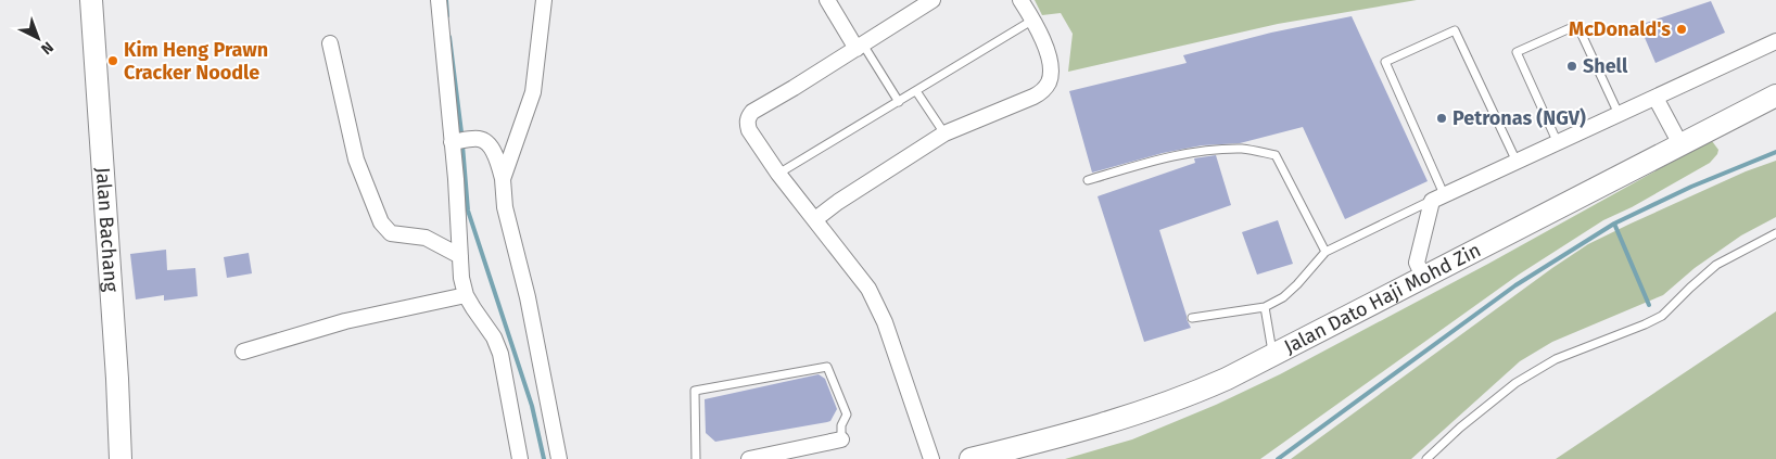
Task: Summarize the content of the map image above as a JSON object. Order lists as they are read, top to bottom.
{
  "streets": {
    "main road": ["Jalan Bachang", "Jalan Dato Haji Mohd Zin"]
  },
  "places": [
    "McDonald's",
    "Kim Heng Prawn Cracker Noodle",
    "Shell",
    "Petronas (NGV)"
  ],
  "north": "bottom right"
}
